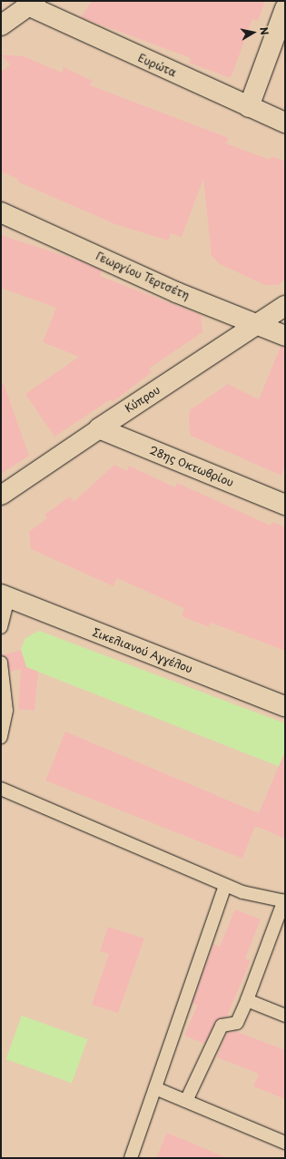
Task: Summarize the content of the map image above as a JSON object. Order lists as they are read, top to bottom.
{
  "streets": {
    "street": [
      "Ευρώτα",
      "Γεωργίου Τερτσέτη",
      "Κύπρου",
      "28ης Οκτωβρίου",
      "Σικελιανού Αγγέλου"
    ]
  },
  "crossings": [
    ["Γεωργίου Τερτσέτη", "Κύπρου"],
    ["Κύπρου", "28ης Οκτωβρίου"]
  ],
  "north": "right"
}
